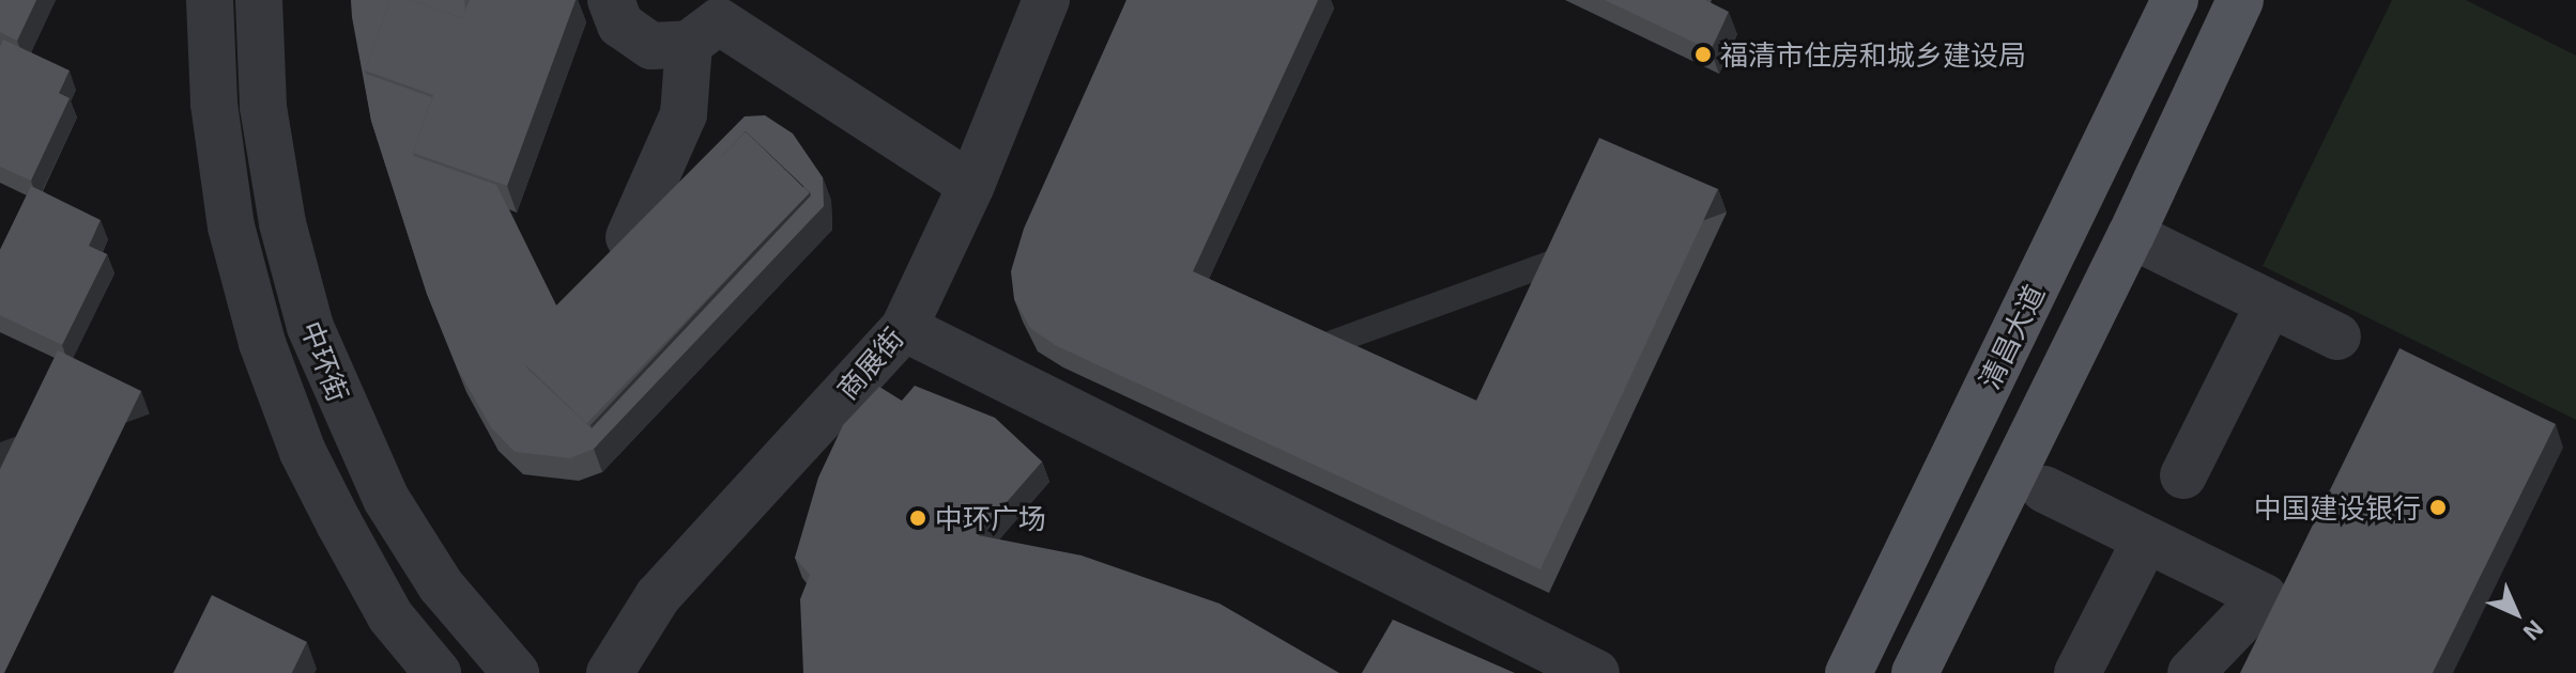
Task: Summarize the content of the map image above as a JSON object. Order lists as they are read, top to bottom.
{
  "streets": {
    "main road": ["清昌大道"],
    "street": ["中环街", "商展街"]
  },
  "places": ["福清市住房和城乡建设局", "中国建设银行", "中环广场"],
  "north": "bottom right"
}
